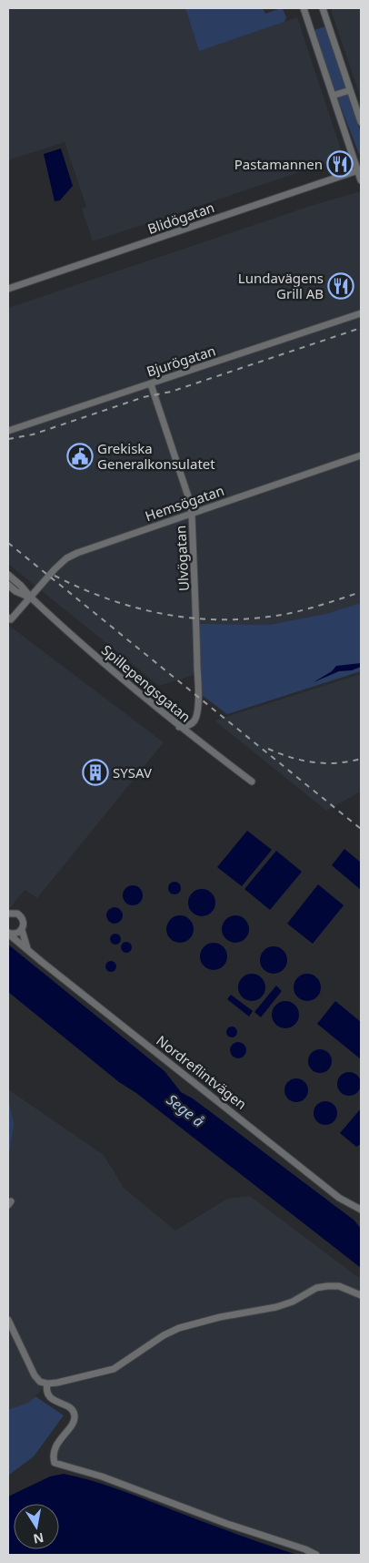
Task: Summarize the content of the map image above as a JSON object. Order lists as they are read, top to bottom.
{
  "streets": {
    "street": [
      "Blidögatan",
      "Bjurögatan",
      "Hemsögatan",
      "Ulvögatan",
      "Spillepengsgatan",
      "Nordreflintvägen"
    ]
  },
  "crossings": [
    ["Bjurögatan", "Ulvögatan"],
    ["Hemsögatan", "Ulvögatan"],
    ["Hemsögatan", "Spillepengsgatan"],
    ["Ulvögatan", "Spillepengsgatan"]
  ],
  "water": ["Sege å"],
  "places": {
    "restaurant": ["Pastamannen", "Lundavägens Grill AB"],
    "public building": ["Grekiska Generalkonsulatet"],
    "building": ["SYSAV"]
  },
  "north": "bottom"
}
